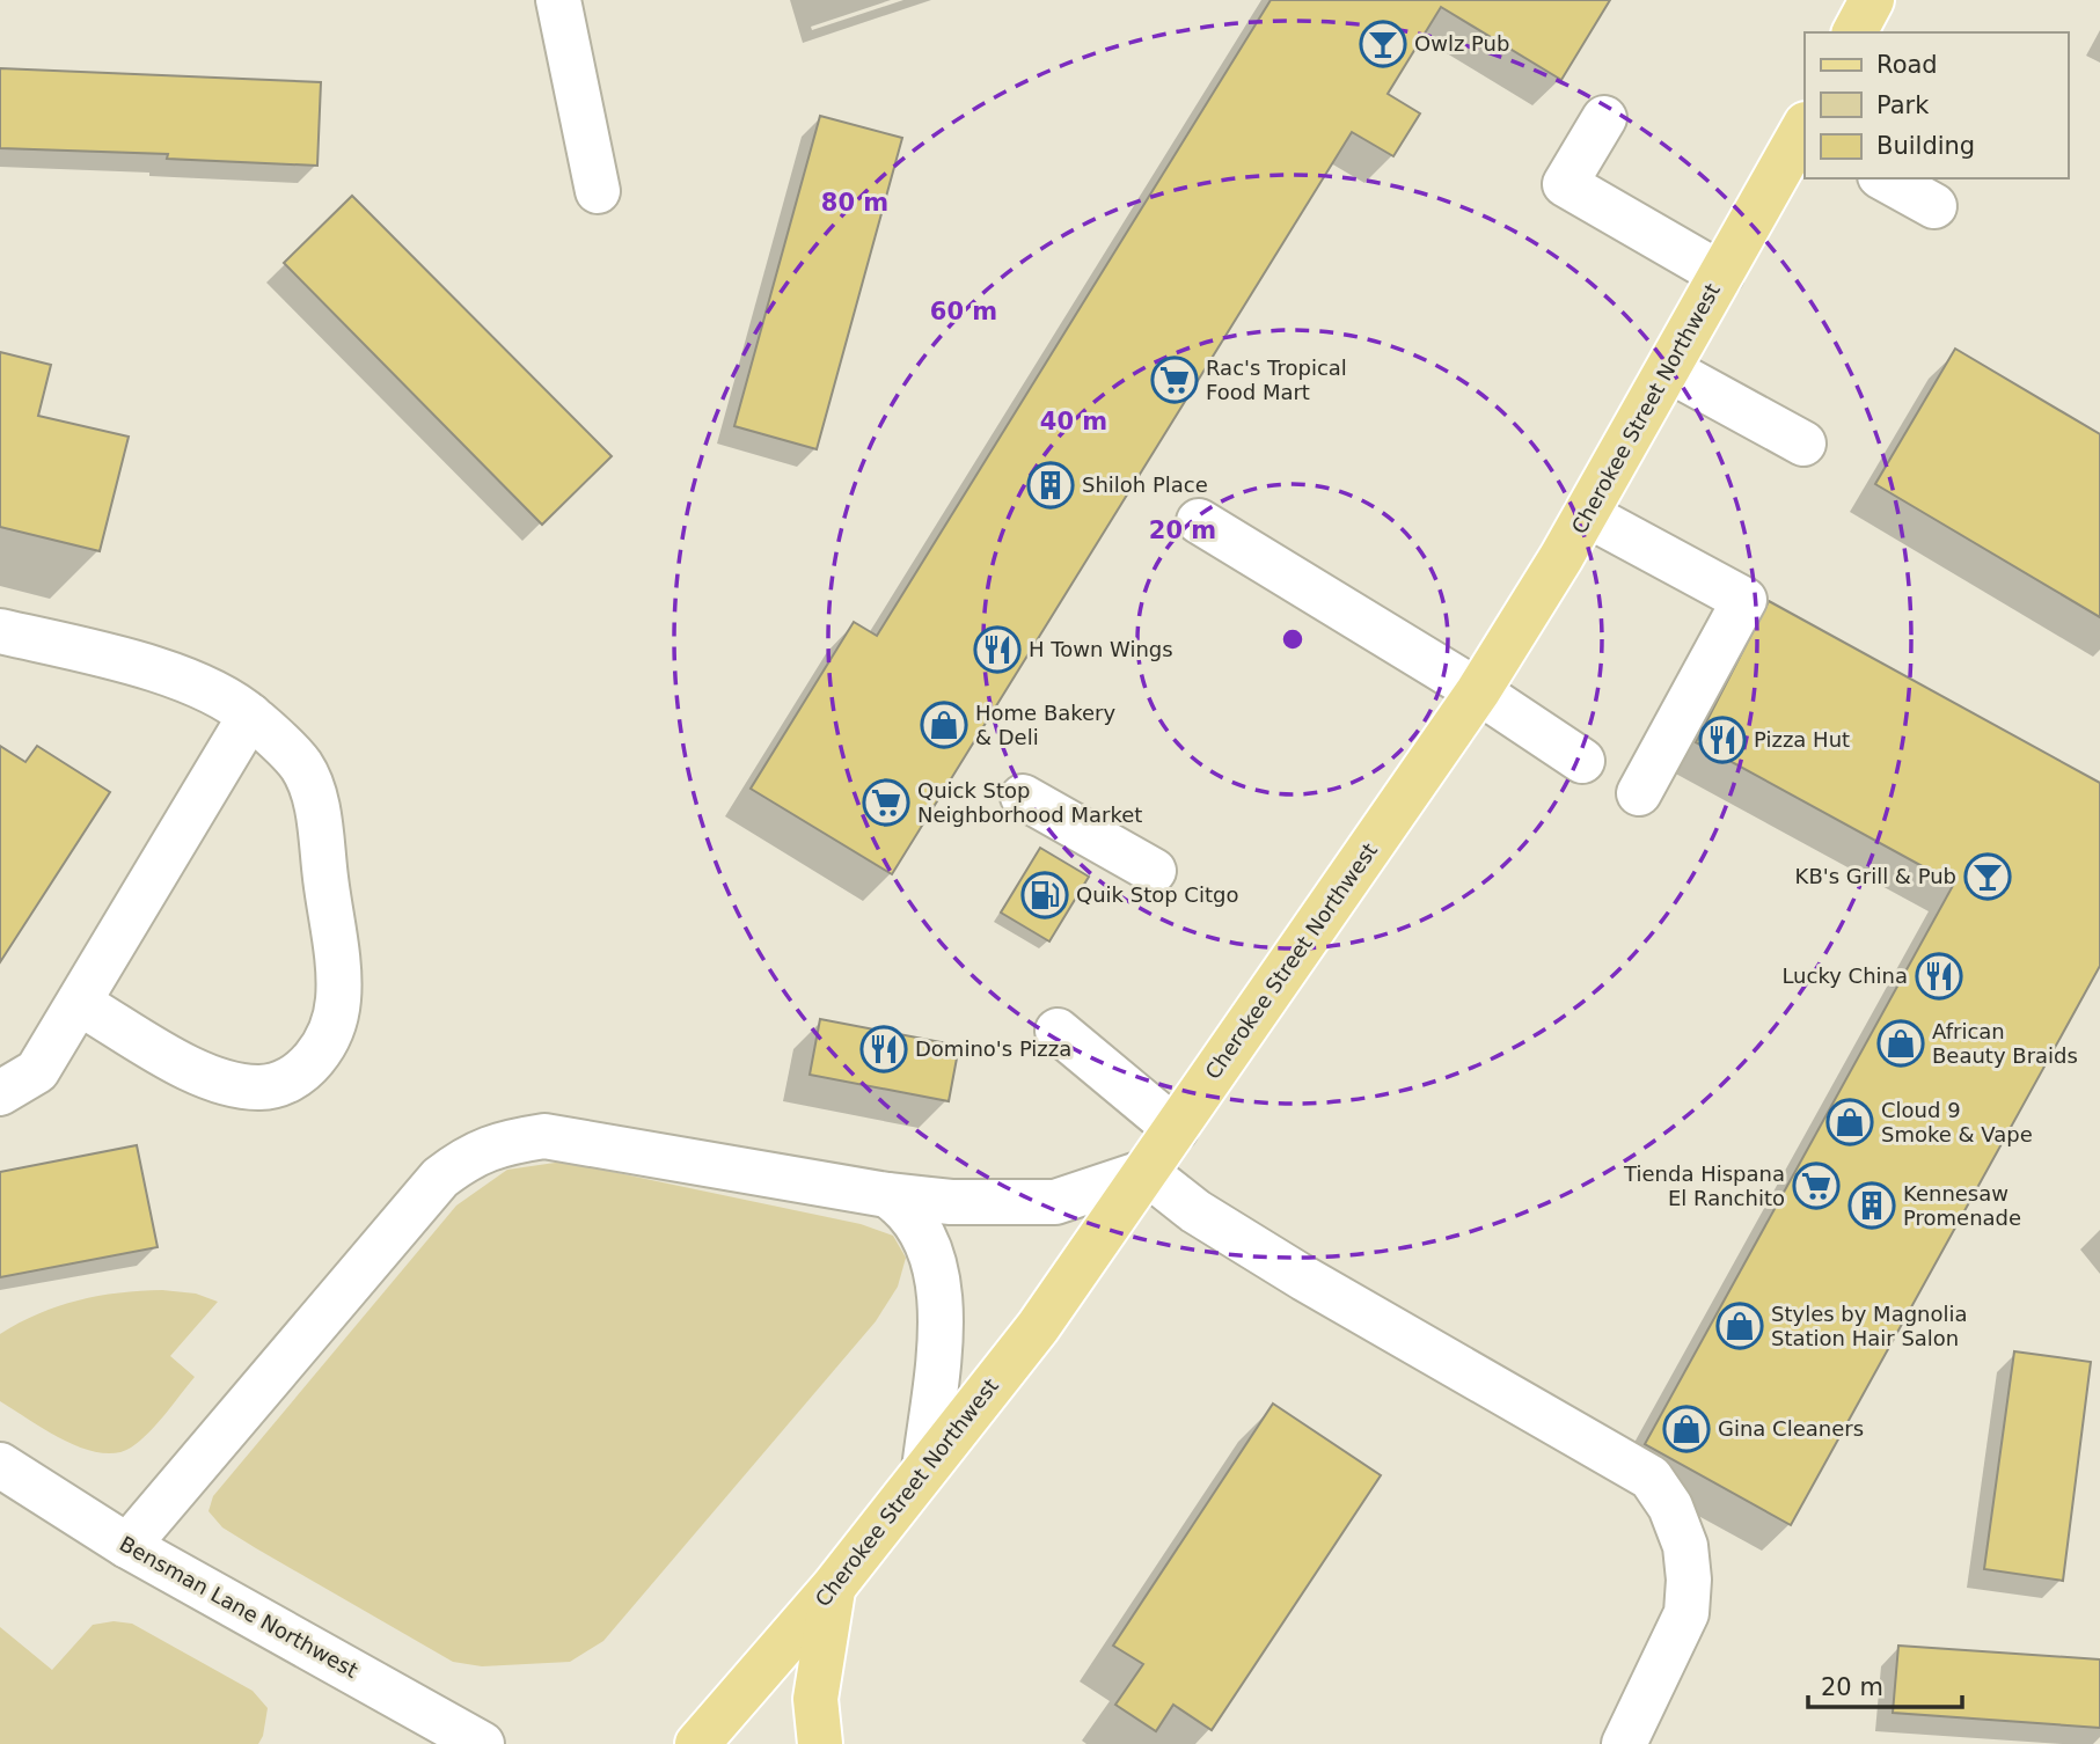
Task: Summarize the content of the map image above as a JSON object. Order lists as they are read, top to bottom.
{
  "streets": {
    "main road": ["Cherokee Street Northwest"],
    "street": ["Bensman Lane Northwest"]
  },
  "places": {
    "bar": ["Owlz Pub", "KB's Grill & Pub"],
    "supermarket": ["Rac's Tropical Food Mart", "Quick Stop Neighborhood Market", "Tienda Hispana El Ranchito"],
    "building": ["Shiloh Place", "Kennesaw Promenade"],
    "restaurant": [
      "H Town Wings",
      "Pizza Hut",
      "Lucky China",
      "Domino's Pizza"
    ],
    "shop": [
      "Home Bakery & Deli",
      "African Beauty Braids",
      "Cloud 9 Smoke & Vape",
      "Styles by Magnolia Station Hair Salon",
      "Gina Cleaners"
    ],
    "fuel station": ["Quik Stop Citgo"]
  },
  "legend": ["Road", "Park", "Building"],
  "scale_bar": "20 m",
  "rings": [
    "80 m",
    "60 m",
    "40 m",
    "20 m"
  ]
}
